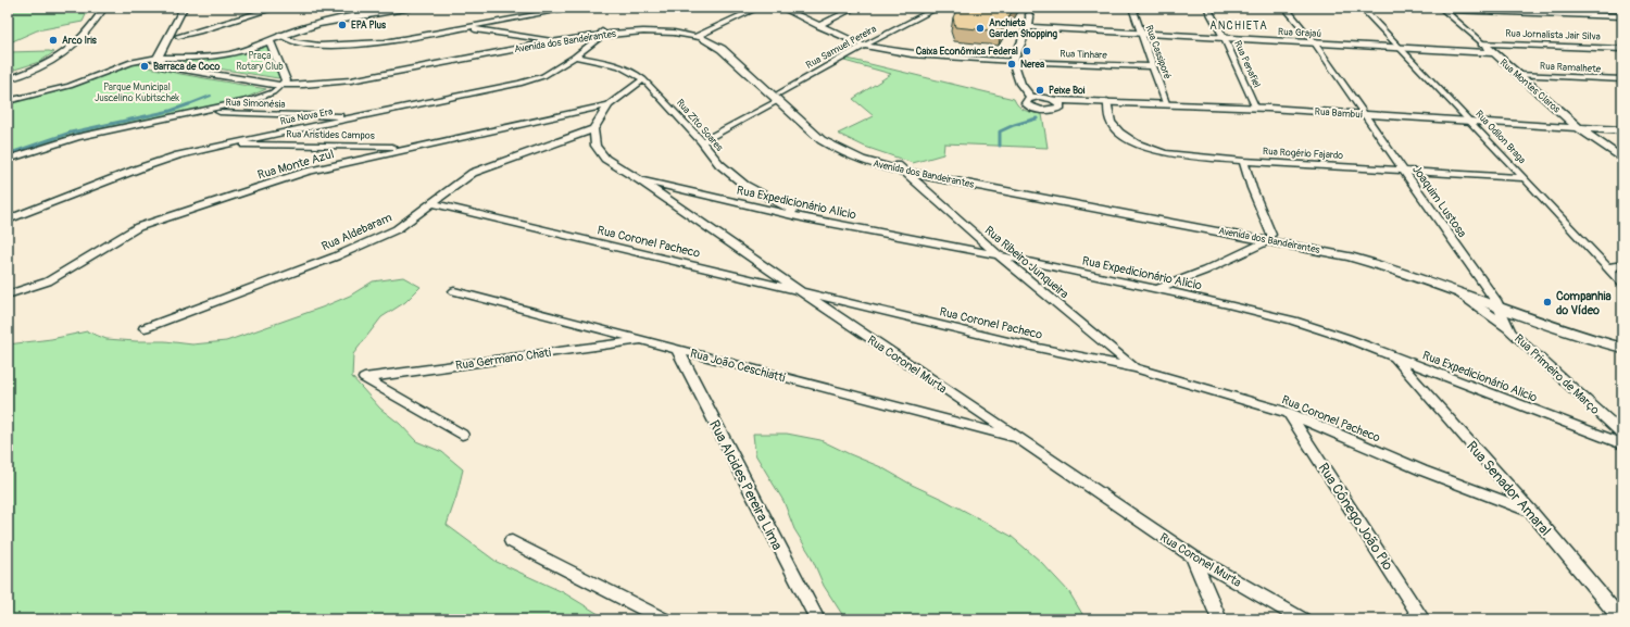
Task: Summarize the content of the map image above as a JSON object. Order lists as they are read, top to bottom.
{
  "streets": {
    "street": [
      "Rua Grajaú",
      "Rua Jornalista Jair Silva",
      "Avenida dos Bandeirantes",
      "Rua Samuel Pereira",
      "Rua Cassiporé",
      "Rua Tinhare",
      "Rua Penafiel",
      "Rua Ramalhete",
      "Rua Montes Claros",
      "Rua Simonésia",
      "Rua Bambuí",
      "Rua Nova Era",
      "Rua Zito Soares",
      "Rua Aristides Campos",
      "Rua Odilon Braga",
      "Rua Rogério Fajardo",
      "Rua Monte Azul",
      "Joaquim Lustosa",
      "Rua Expedicionário Alicio",
      "Rua Aldebaram",
      "Rua Coronel Pacheco",
      "Rua Ribeiro Junqueira",
      "Rua Germano Chati",
      "Rua Coronel Murta",
      "Rua João Ceschiatti",
      "Rua Primeiro de Março",
      "Rua Alcides Pereira Lima",
      "Rua Senador Amaral",
      "Rua Cônego João Pio"
    ]
  },
  "crossings": [
    ["Rua Grajaú", "Rua Cassiporé"],
    ["Rua Grajaú", "Rua Penafiel"],
    ["Rua Grajaú", "Rua Montes Claros"],
    ["Rua Grajaú", "Rua Odilon Braga"],
    ["Rua Grajaú", "Joaquim Lustosa"],
    ["Rua Jornalista Jair Silva", "Rua Montes Claros"],
    ["Avenida dos Bandeirantes", "Rua Samuel Pereira"],
    ["Avenida dos Bandeirantes", "Rua Nova Era"],
    ["Avenida dos Bandeirantes", "Joaquim Lustosa"],
    ["Avenida dos Bandeirantes", "Rua Ribeiro Junqueira"],
    ["Avenida dos Bandeirantes", "Rua Primeiro de Março"],
    ["Rua Samuel Pereira", "Rua Tinhare"],
    ["Rua Samuel Pereira", "Rua Zito Soares"],
    ["Rua Cassiporé", "Rua Tinhare"],
    ["Rua Cassiporé", "Rua Bambuí"],
    ["Rua Penafiel", "Rua Bambuí"],
    ["Rua Ramalhete", "Rua Montes Claros"],
    ["Rua Montes Claros", "Rua Bambuí"],
    ["Rua Simonésia", "Rua Nova Era"],
    ["Rua Bambuí", "Rua Odilon Braga"],
    ["Rua Bambuí", "Rua Rogério Fajardo"],
    ["Rua Bambuí", "Joaquim Lustosa"],
    ["Rua Nova Era", "Rua Zito Soares"],
    ["Rua Nova Era", "Rua Aristides Campos"],
    ["Rua Zito Soares", "Rua Expedicionário Alicio"],
    ["Rua Aristides Campos", "Rua Monte Azul"],
    ["Rua Odilon Braga", "Rua Rogério Fajardo"],
    ["Rua Rogério Fajardo", "Joaquim Lustosa"],
    ["Joaquim Lustosa", "Rua Primeiro de Março"],
    ["Rua Expedicionário Alicio", "Rua Ribeiro Junqueira"],
    ["Rua Expedicionário Alicio", "Rua Coronel Murta"],
    ["Rua Expedicionário Alicio", "Rua Senador Amaral"],
    ["Rua Aldebaram", "Rua Coronel Pacheco"],
    ["Rua Aldebaram", "Rua Coronel Murta"],
    ["Rua Coronel Pacheco", "Rua Ribeiro Junqueira"],
    ["Rua Coronel Pacheco", "Rua Coronel Murta"],
    ["Rua Coronel Pacheco", "Rua Senador Amaral"],
    ["Rua Coronel Pacheco", "Rua Cônego João Pio"],
    ["Rua Germano Chati", "Rua João Ceschiatti"],
    ["Rua Coronel Murta", "Rua João Ceschiatti"],
    ["Rua João Ceschiatti", "Rua Alcides Pereira Lima"]
  ],
  "districts": ["ANCHIETA"],
  "parks": ["Praça Rotary Club", "Parque Municipal Juscelino Kubitschek"],
  "places": [
    "EPA Plus",
    "Anchieta Garden Shopping",
    "Arco Iris",
    "Caixa Econômica Federal",
    "Nerea",
    "Barraca de Coco",
    "Peixe Boi",
    "Companhia do Vídeo"
  ]
}
